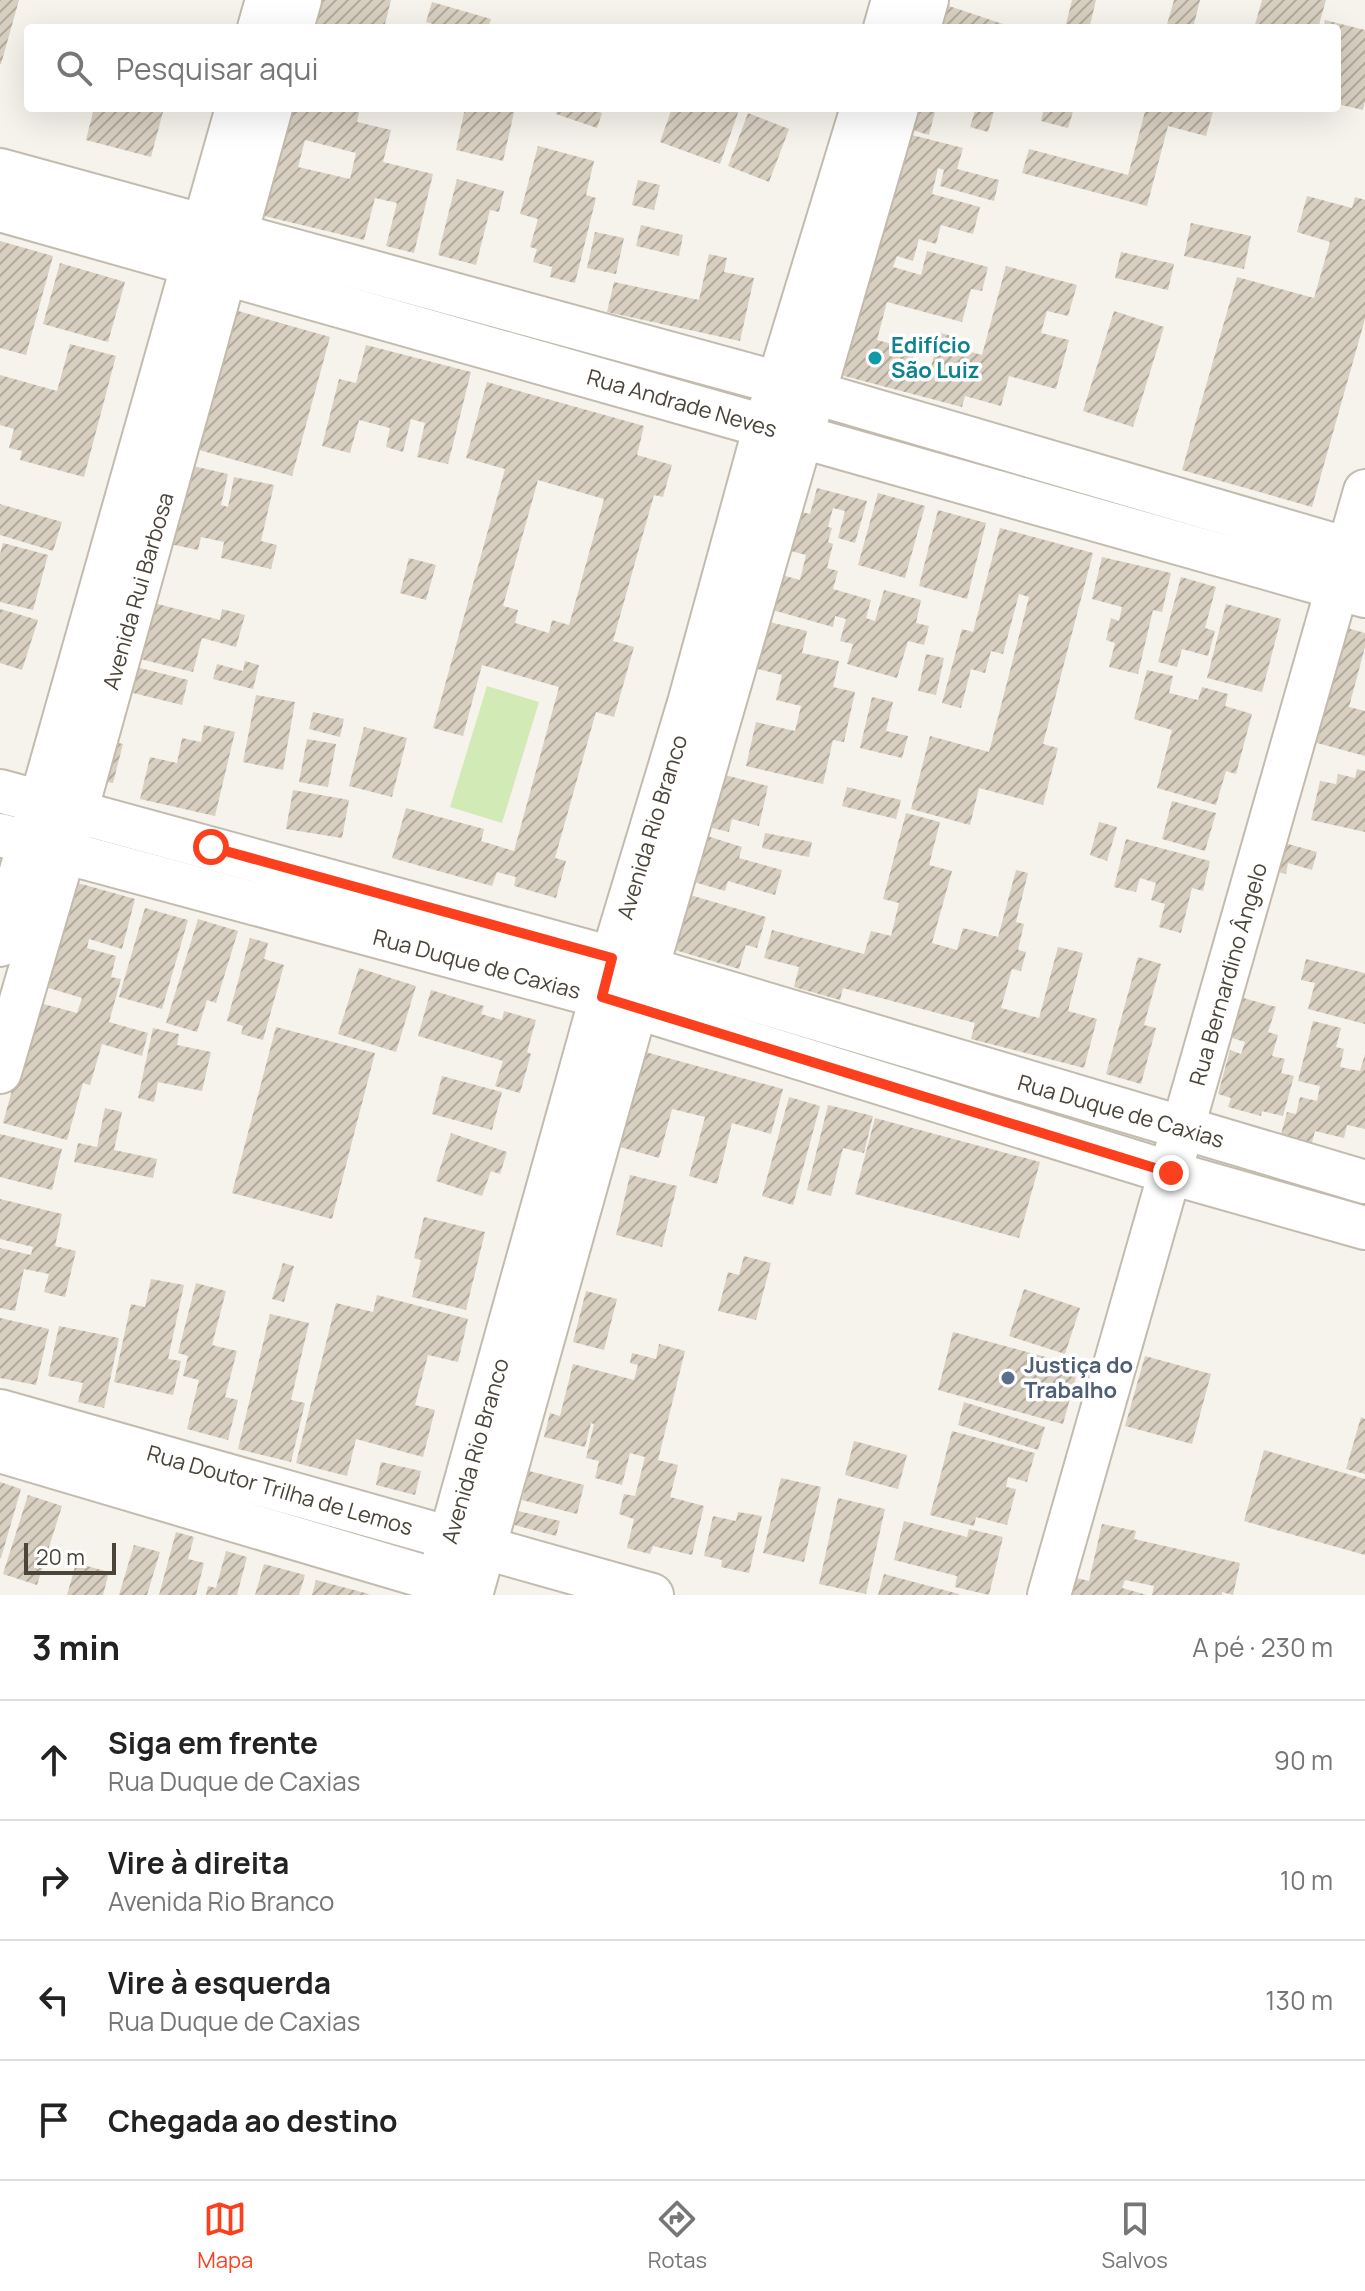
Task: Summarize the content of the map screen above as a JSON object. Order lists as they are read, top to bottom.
{
  "streets": {
    "street": [
      "Rua Andrade Neves",
      "Avenida Rui Barbosa",
      "Avenida Rio Branco",
      "Rua Duque de Caxias",
      "Rua Bernardino Ângelo",
      "Rua Doutor Trilha de Lemos"
    ]
  },
  "crossings": [
    ["Rua Andrade Neves", "Avenida Rui Barbosa"],
    ["Rua Andrade Neves", "Avenida Rio Branco"],
    ["Rua Andrade Neves", "Rua Bernardino Ângelo"],
    ["Avenida Rui Barbosa", "Rua Duque de Caxias"],
    ["Avenida Rio Branco", "Rua Duque de Caxias"],
    ["Avenida Rio Branco", "Rua Doutor Trilha de Lemos"],
    ["Rua Duque de Caxias", "Rua Bernardino Ângelo"]
  ],
  "places": ["Edifício São Luiz", "Justiça do Trabalho"],
  "scale_bar": "20 m",
  "page": {
    "search": "Pesquisar aqui",
    "scale": "20 m",
    "heading": ["3 min", "A pé · 230 m"],
    "list": [
      ["Siga em frente", "Rua Duque de Caxias", "90 m"],
      ["Vire à direita", "Avenida Rio Branco", "10 m"],
      ["Vire à esquerda", "Rua Duque de Caxias", "130 m"],
      "Chegada ao destino"
    ],
    "nav": ["Mapa", "Rotas", "Salvos"]
  }
}
